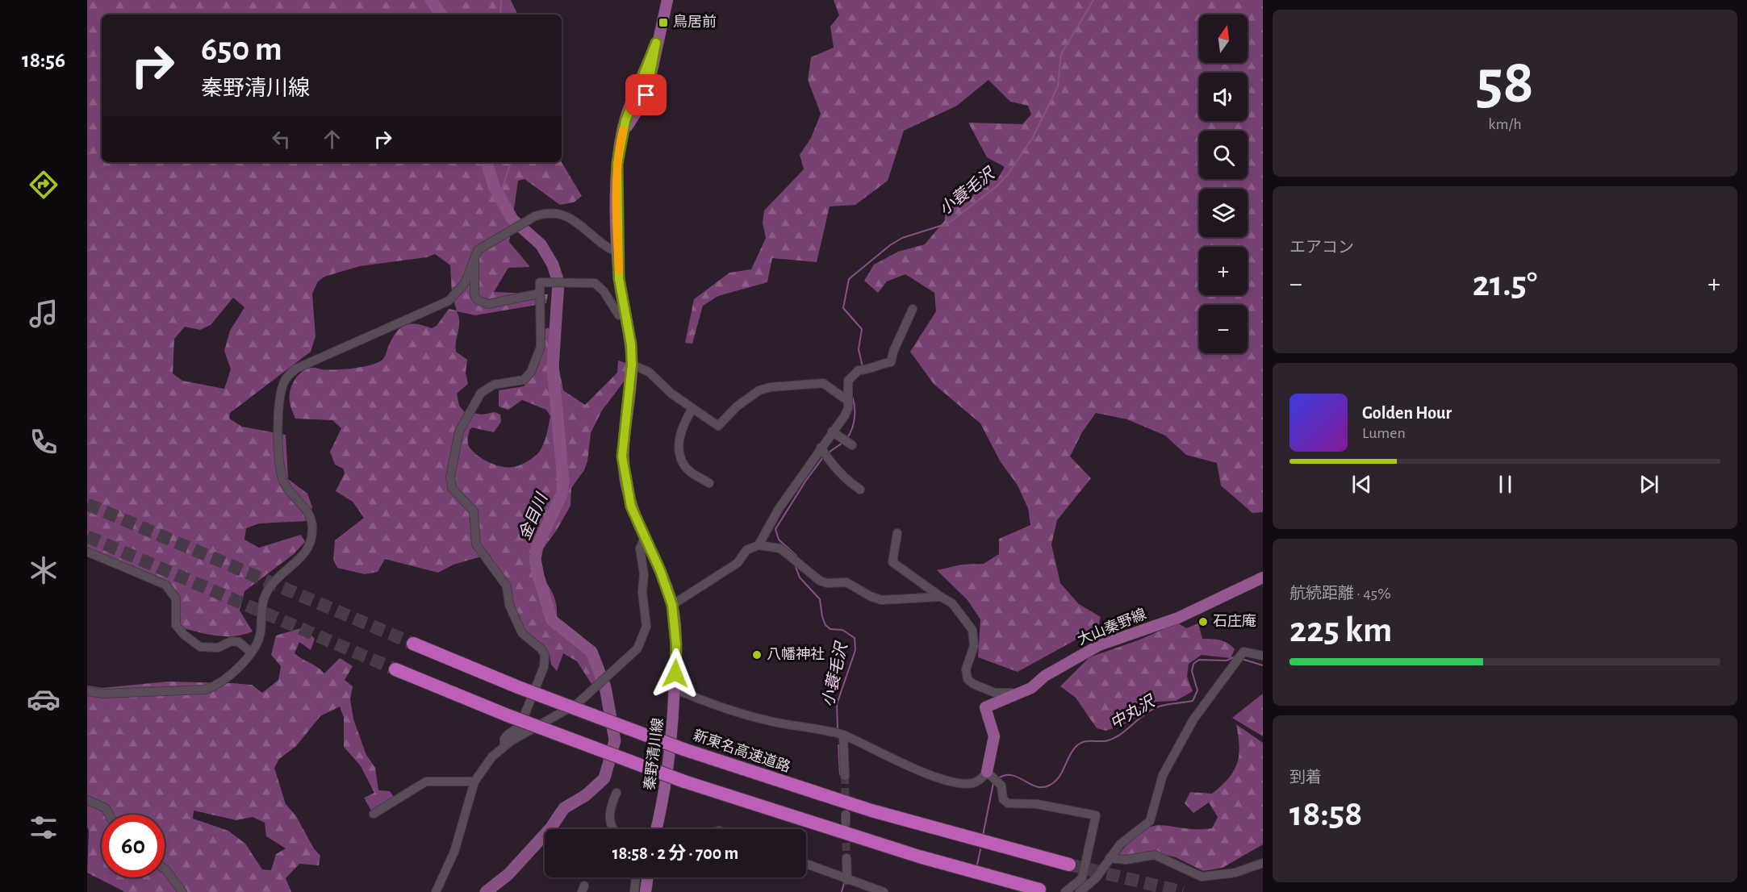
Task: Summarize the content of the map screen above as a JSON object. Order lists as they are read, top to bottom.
{
  "streets": {
    "highway": ["新東名高速道路"],
    "main road": ["大山秦野線", "秦野清川線"]
  },
  "water": ["小蓑毛沢", "金目川", "中丸沢"],
  "places": {
    "transit": ["鳥居前"],
    "other": ["石庄庵", "八幡神社"]
  },
  "north": "top",
  "page": {
    "tabs": "18:56",
    "tile": [
      ["58", "km/h"],
      "エアコン",
      ["航続距離 · 45%", "225 km"],
      ["到着", "18:58"]
    ],
    "map_buttons": ["+", "−"],
    "turn": ["650 m", "秦野清川線"],
    "heat": ["−", "21.5°", "+"],
    "song": ["Golden Hour", "Lumen"],
    "limit": "60",
    "trip": "18:58 · 2 分 · 700 m"
  }
}
